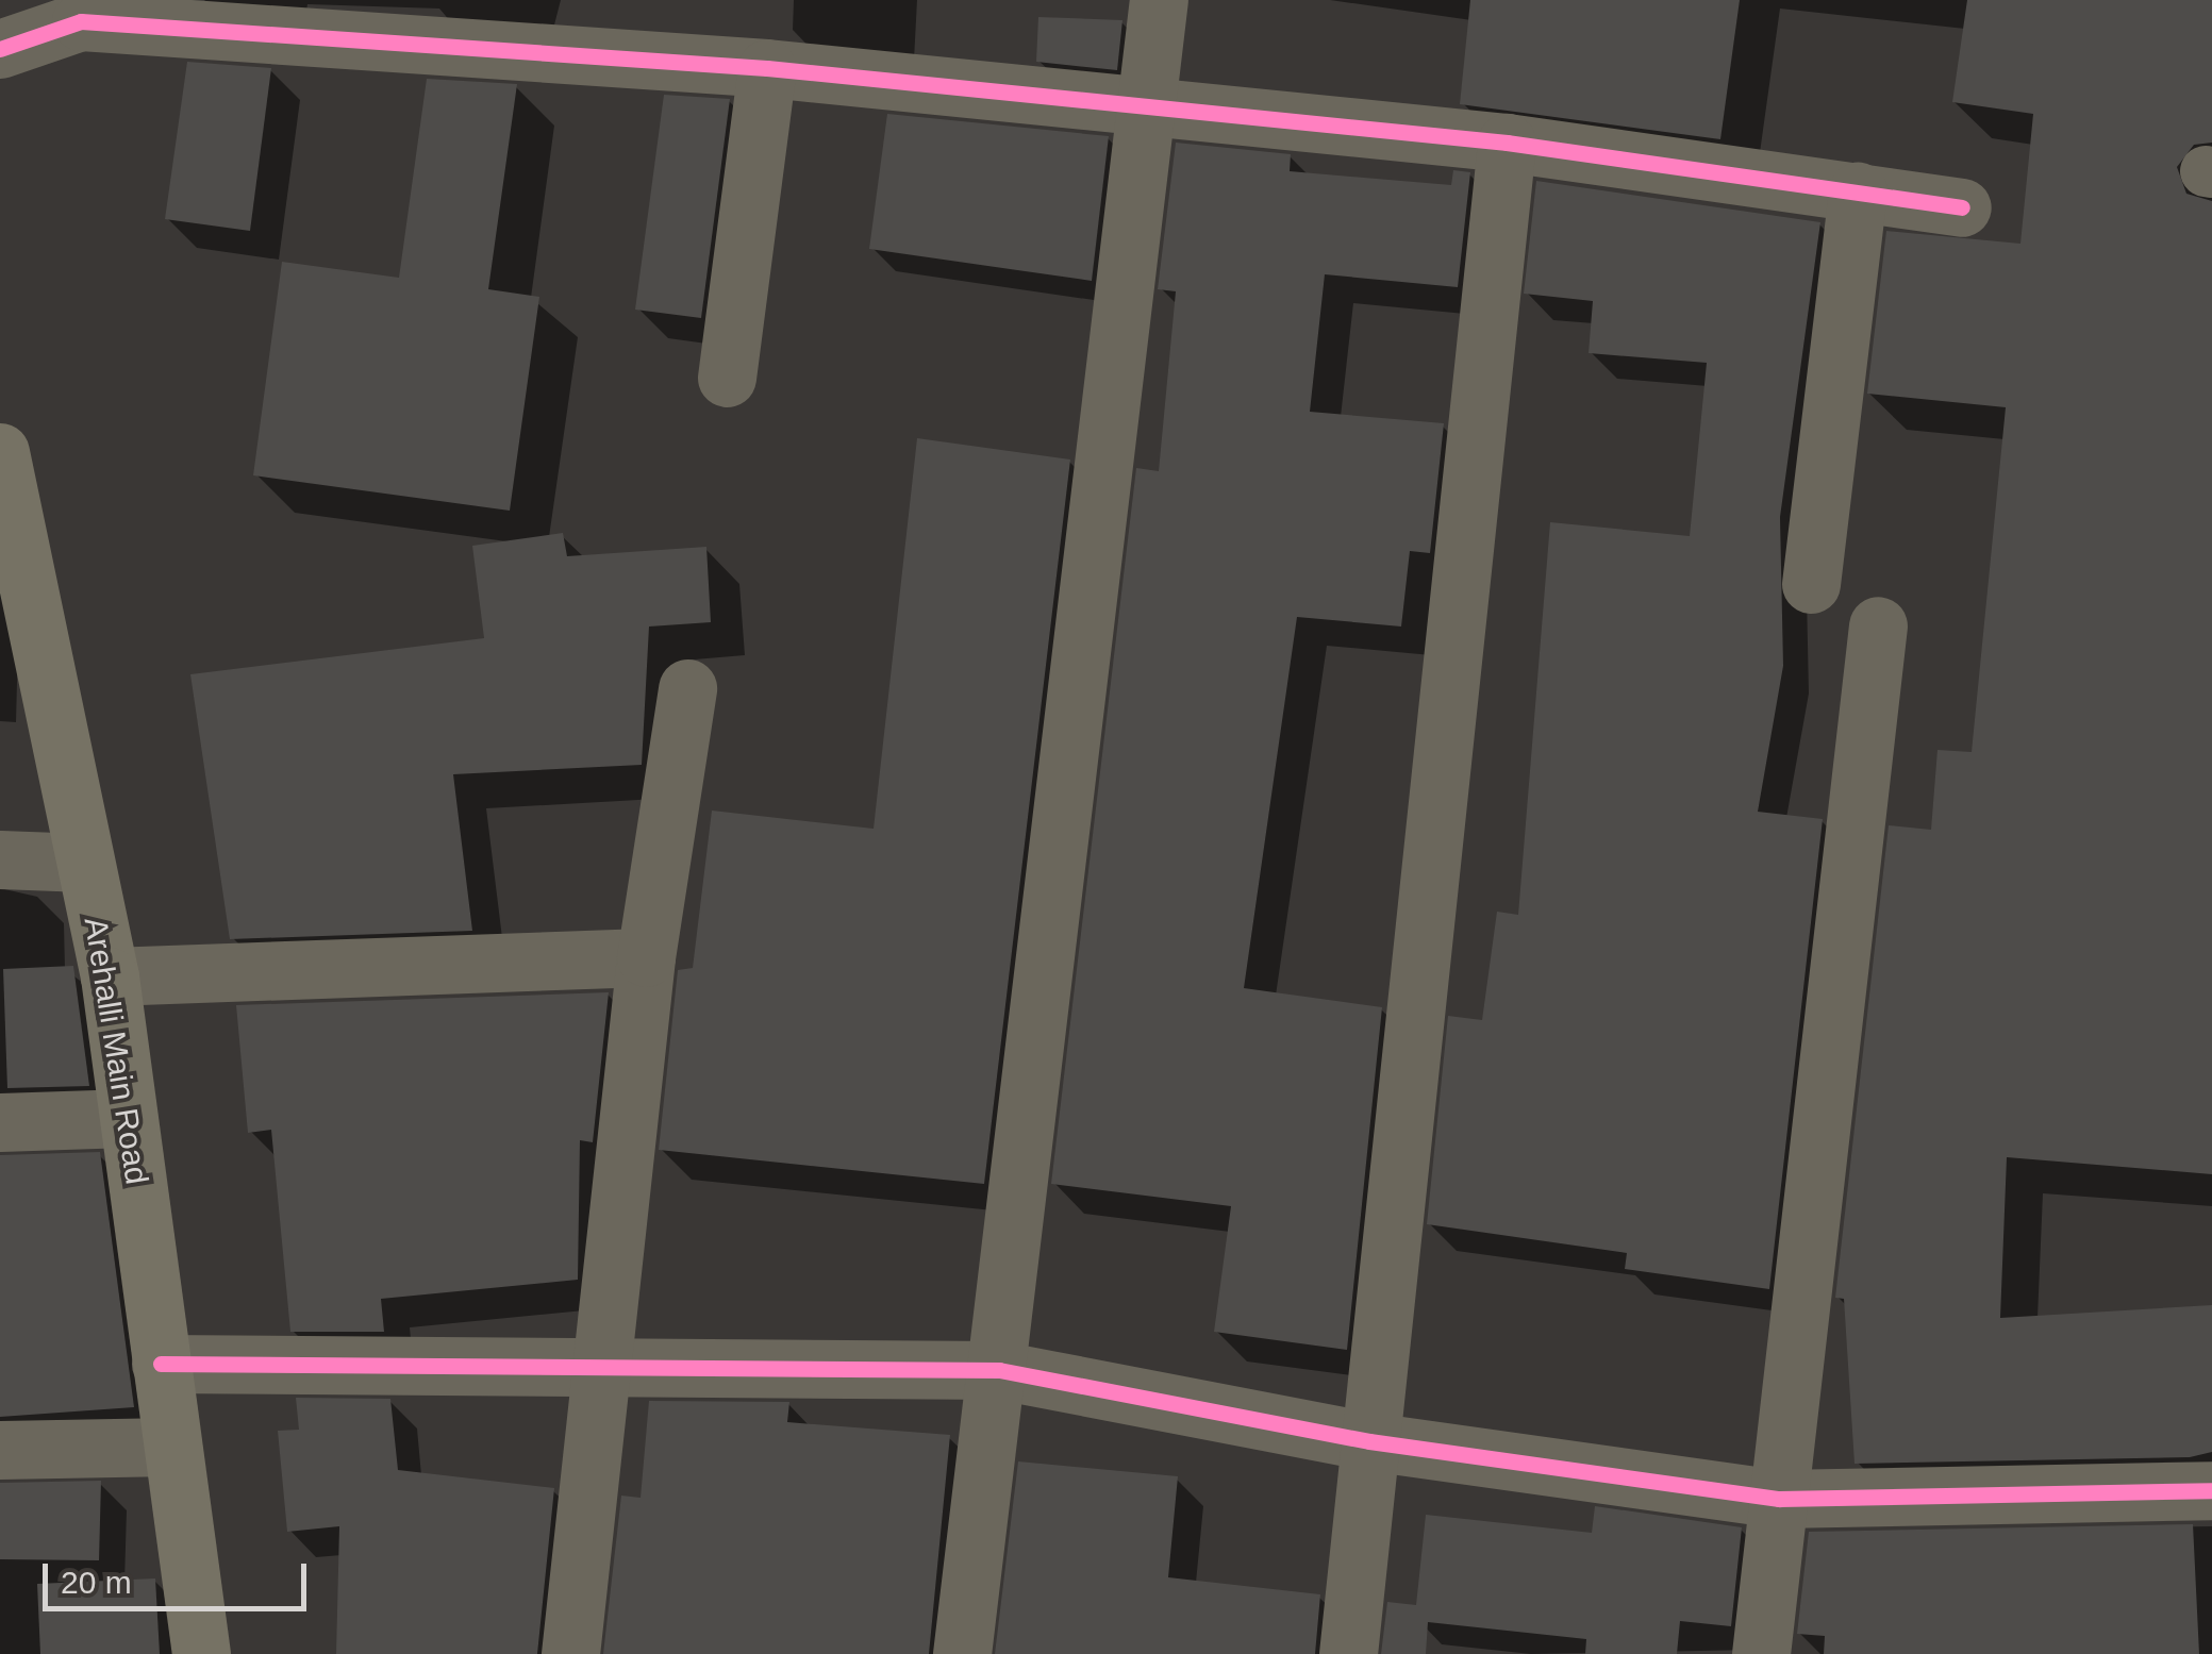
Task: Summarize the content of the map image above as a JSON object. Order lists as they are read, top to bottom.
{
  "streets": {
    "street": ["Arehalli Main Road"]
  },
  "scale_bar": "20 m"
}
